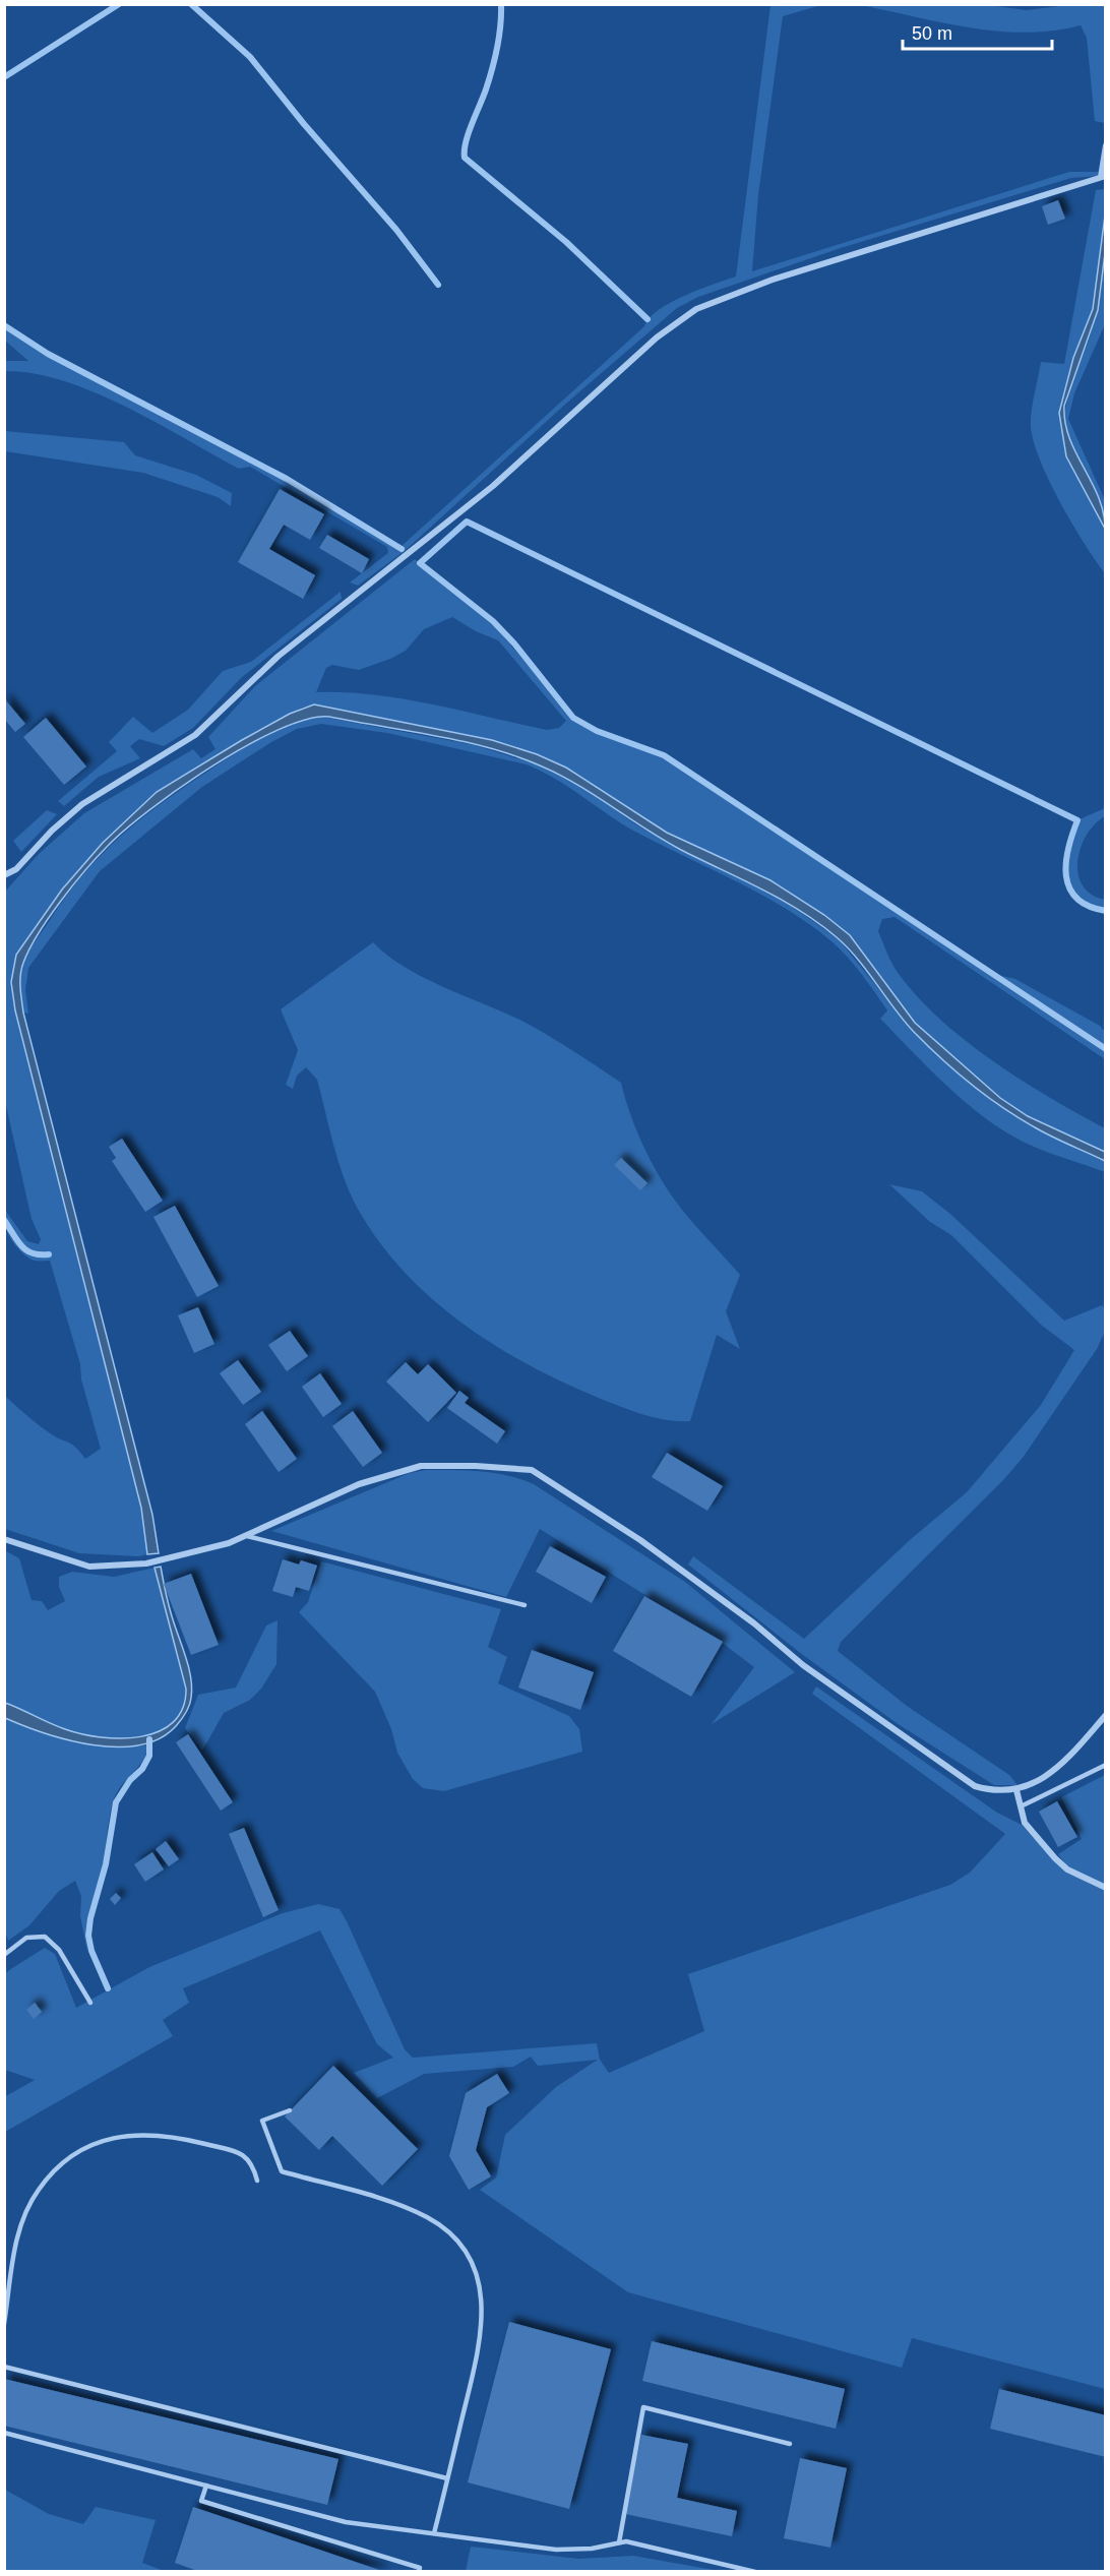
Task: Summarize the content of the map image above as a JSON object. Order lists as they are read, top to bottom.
{
  "scale_bar": "50 m"
}
